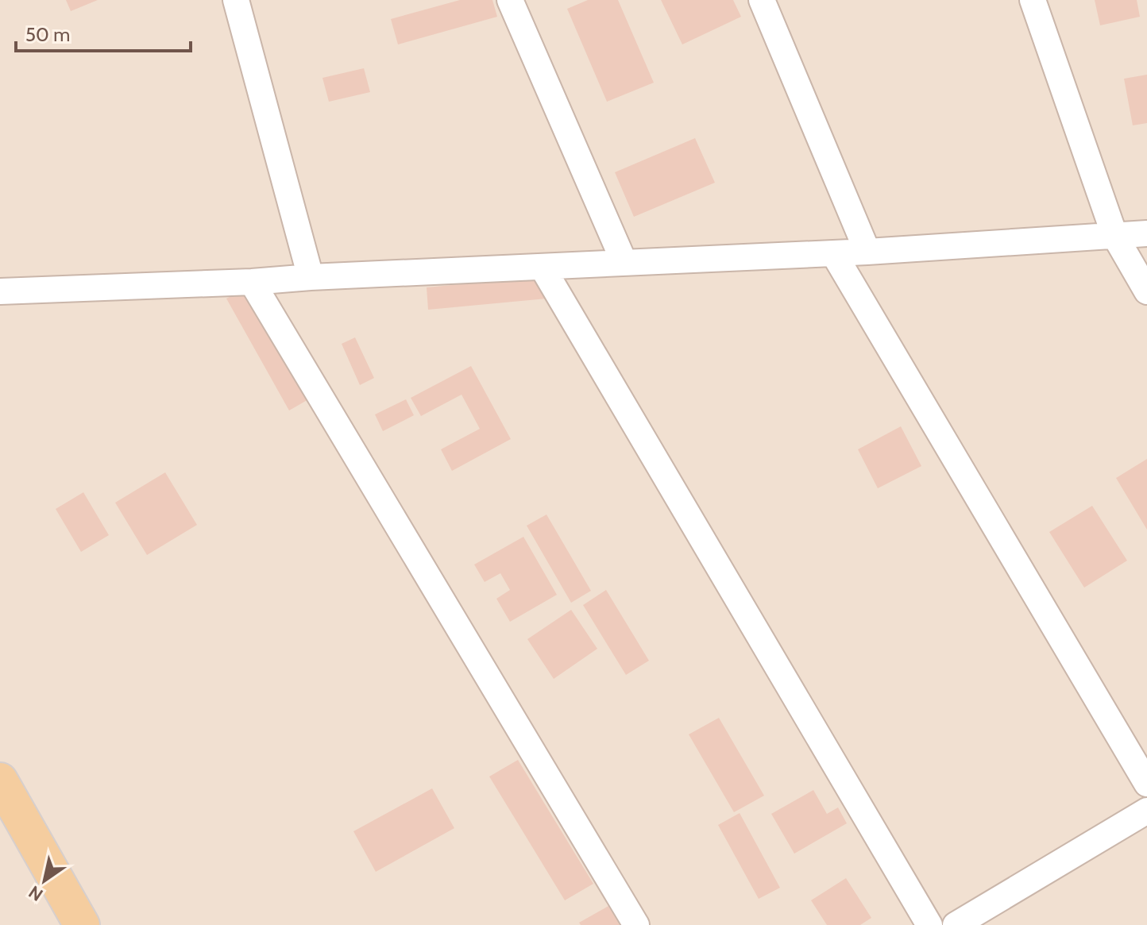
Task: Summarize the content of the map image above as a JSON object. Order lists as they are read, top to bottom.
{
  "scale_bar": "50 m",
  "north": "bottom left"
}
